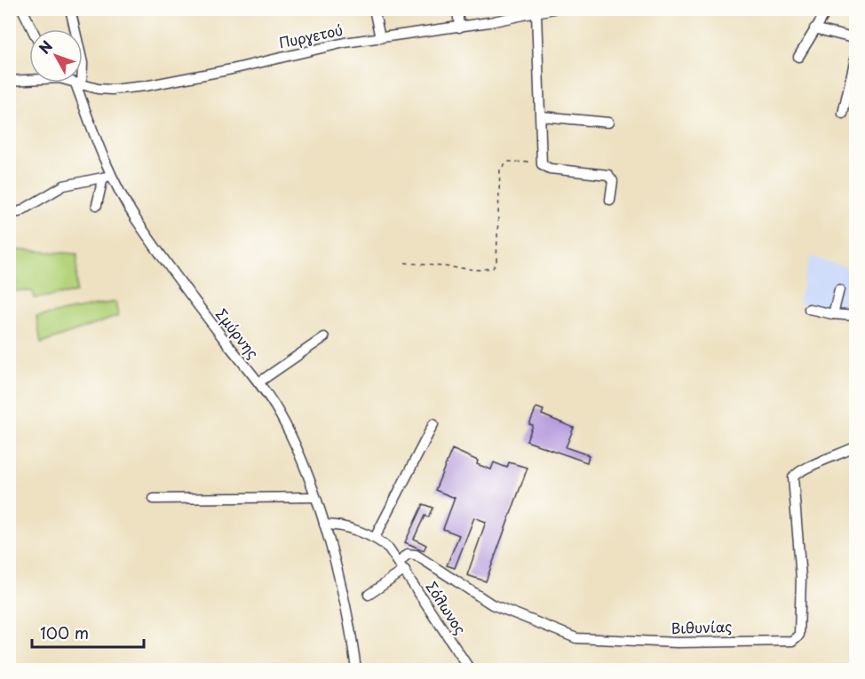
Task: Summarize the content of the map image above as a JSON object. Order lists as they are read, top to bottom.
{
  "streets": {
    "street": [
      "Πυργετού",
      "Σμύρνης",
      "Σόλωνος",
      "Βιθυνίας"
    ]
  },
  "crossings": [
    ["Πυργετού", "Σμύρνης"],
    ["Σόλωνος", "Βιθυνίας"]
  ],
  "scale_bar": "100 m",
  "north": "top left"
}
